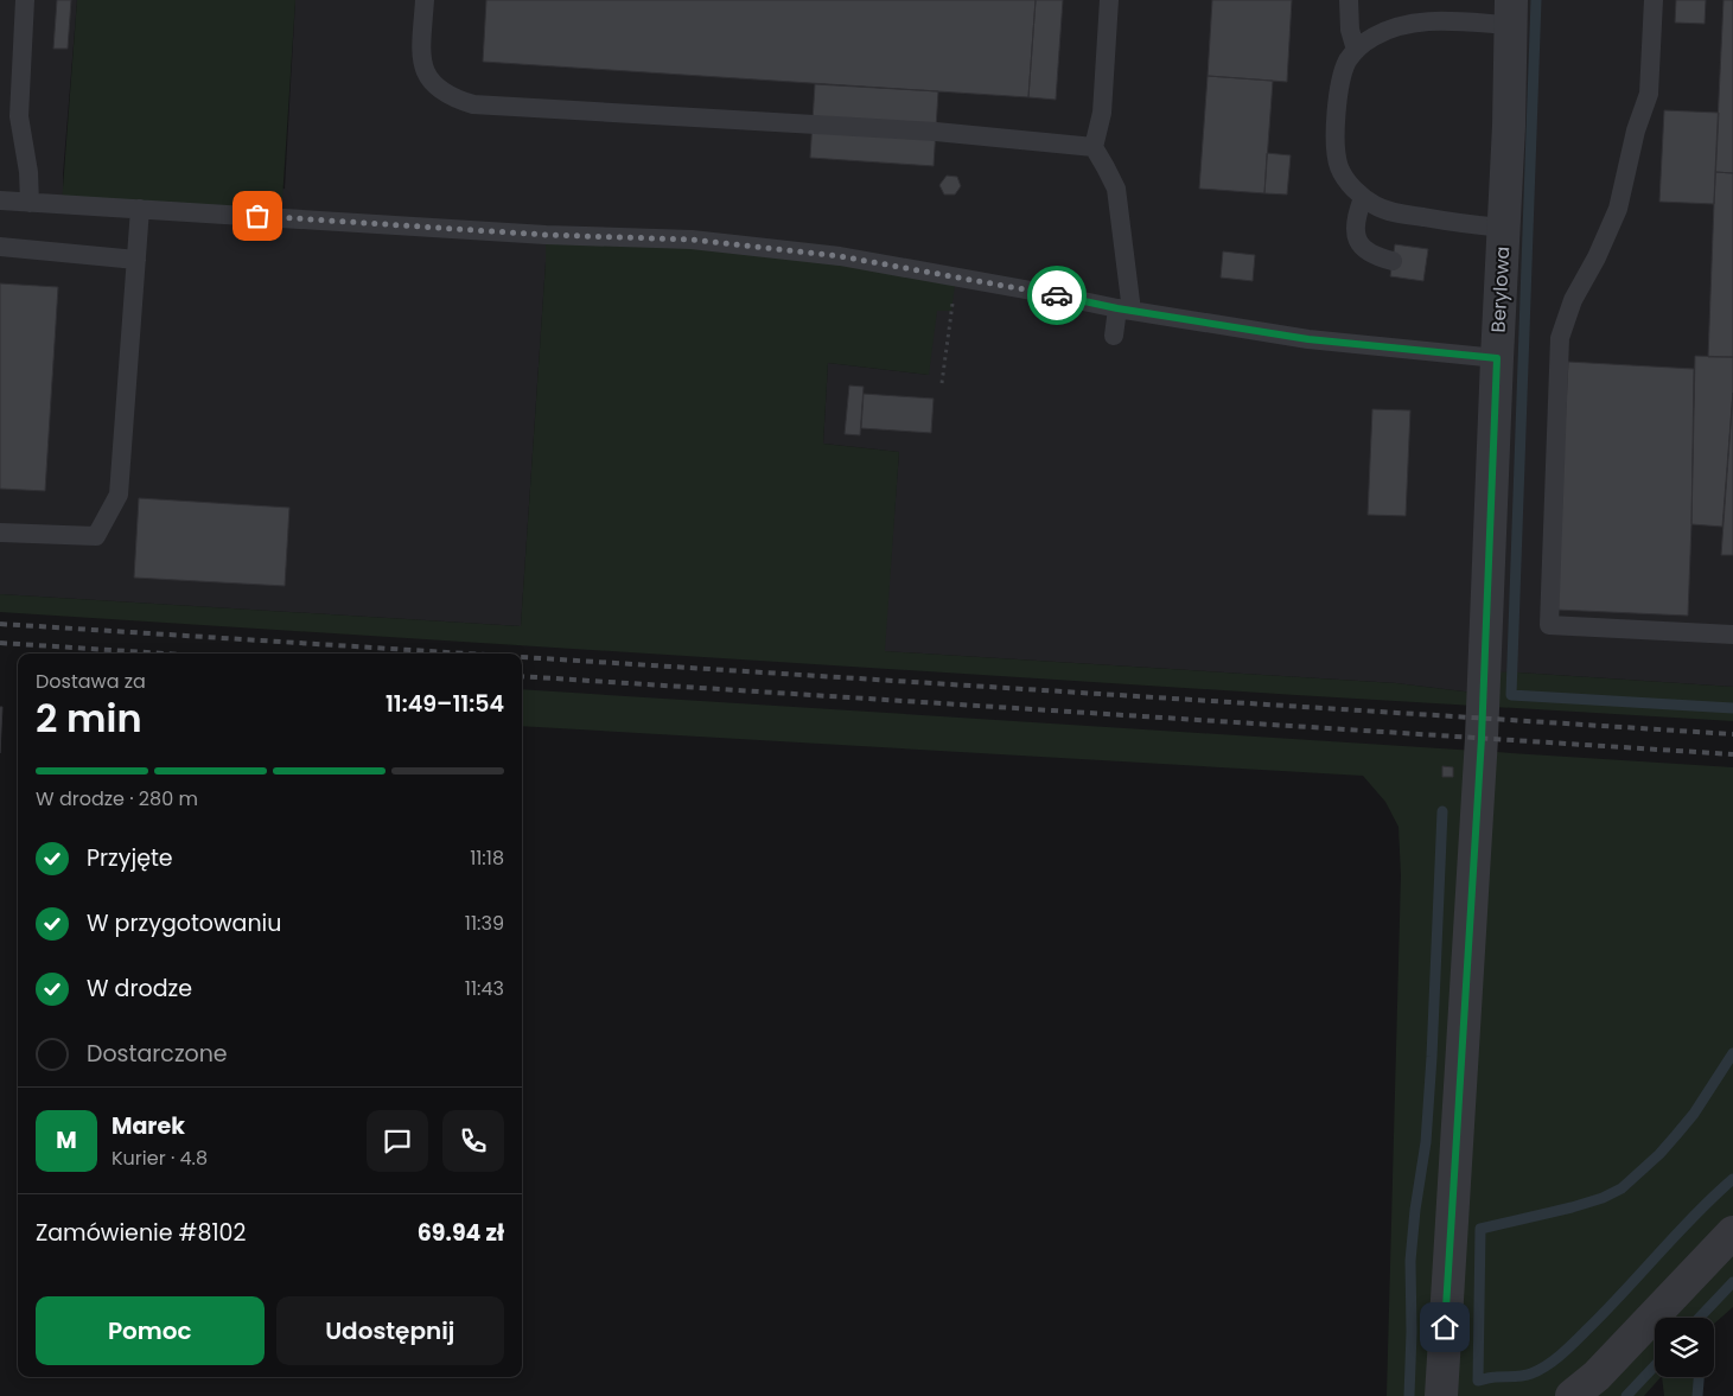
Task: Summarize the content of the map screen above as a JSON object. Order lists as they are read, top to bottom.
{
  "streets": {
    "street": ["Berylowa"]
  },
  "page": {
    "heading": ["2 min", "Dostawa za", "11:49–11:54"],
    "panel": [
      "Marek",
      "Kurier · 4.8",
      "Zamówienie #8102",
      "69.94 zł"
    ],
    "bar": "W drodze · 280 m",
    "list": [
      ["Przyjęte", "11:18"],
      ["W przygotowaniu", "11:39"],
      ["W drodze", "11:43"],
      "Dostarczone"
    ],
    "round": "M",
    "buttons": ["Pomoc", "Udostępnij"]
  }
}
